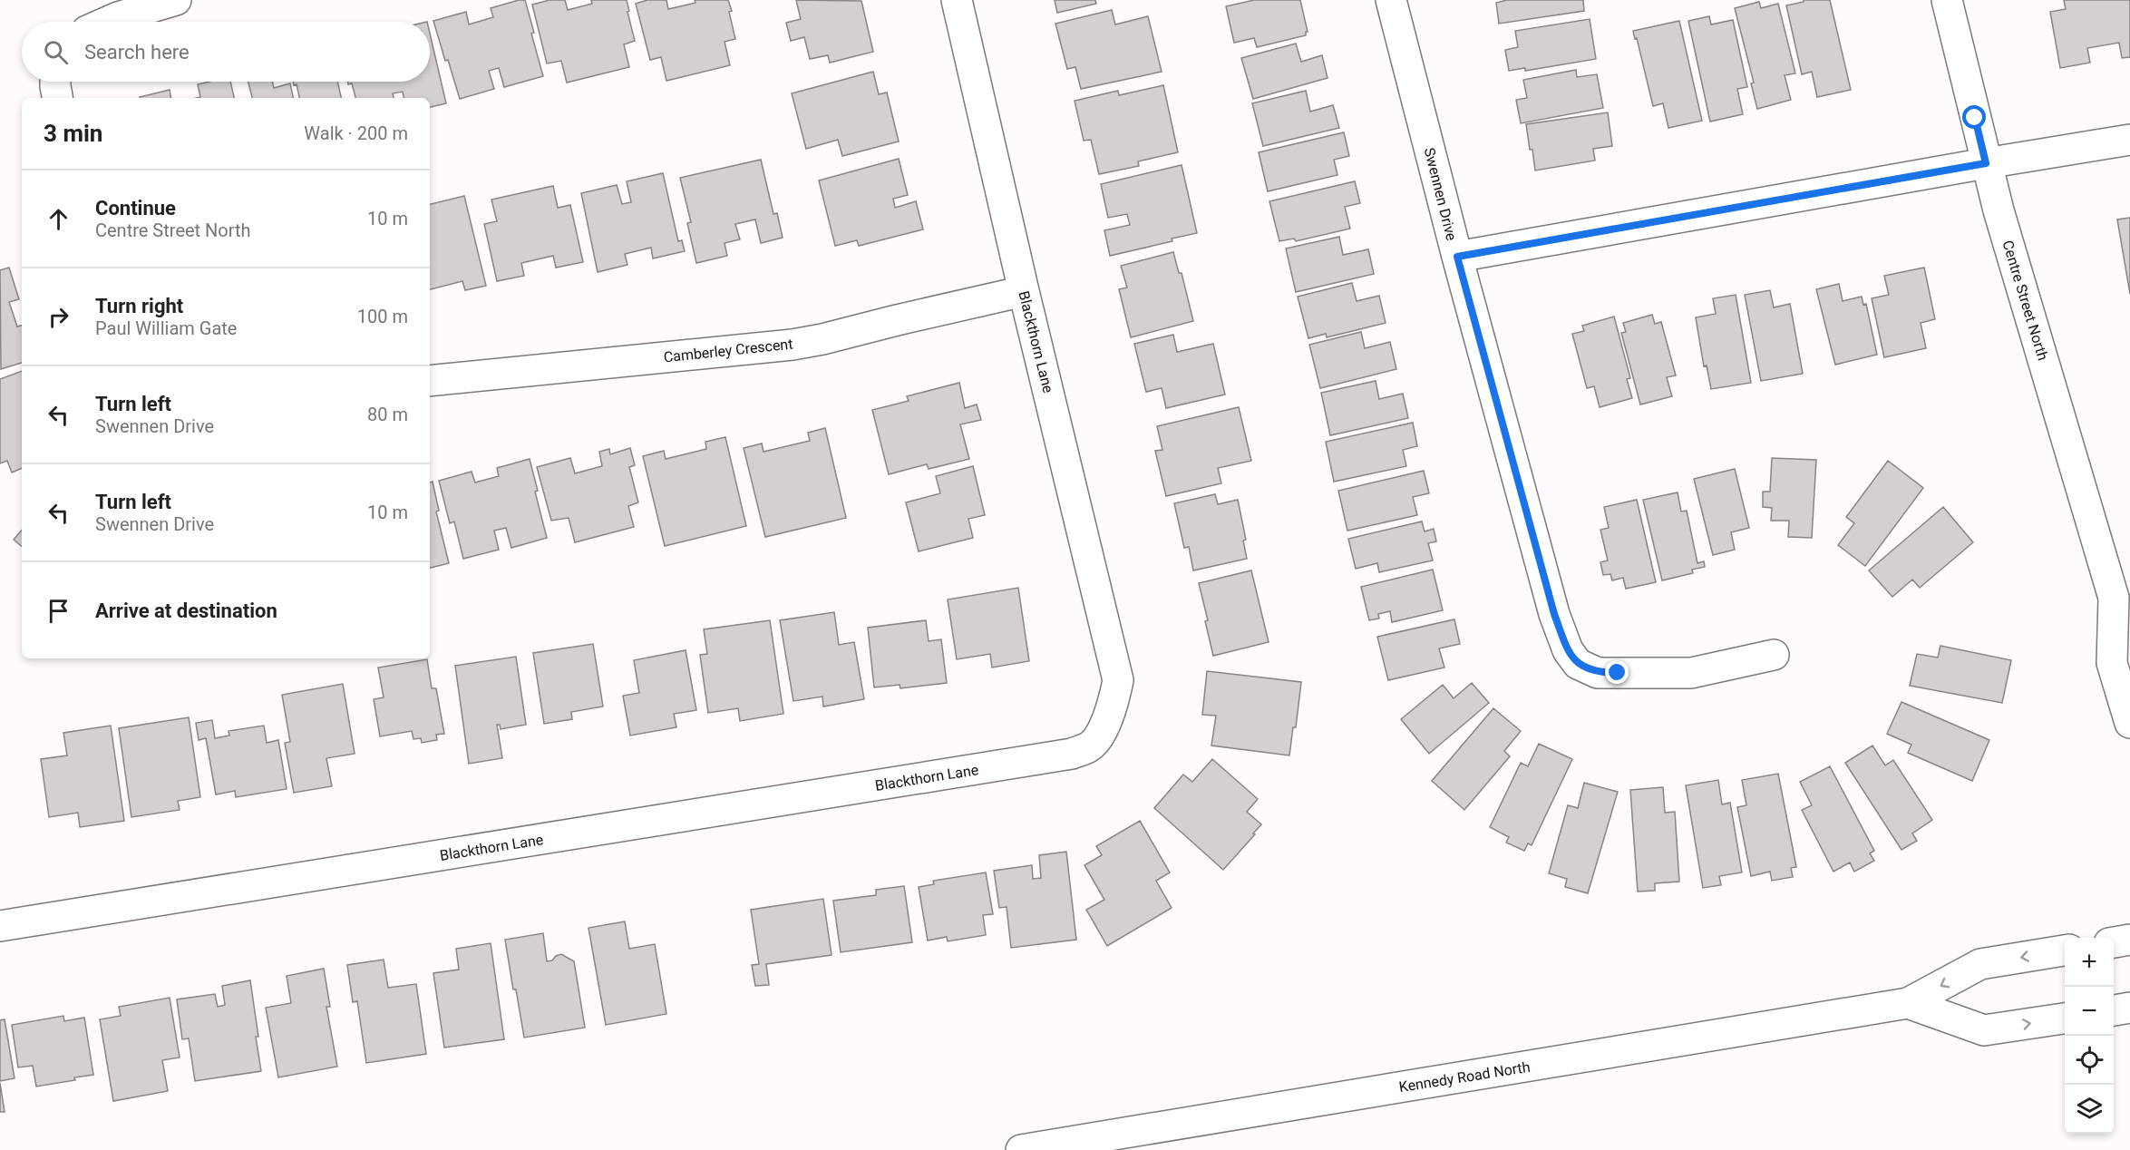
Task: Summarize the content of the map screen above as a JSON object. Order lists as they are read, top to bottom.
{
  "streets": {
    "street": [
      "Swennen Drive",
      "Centre Street North",
      "Blackthorn Lane",
      "Camberley Crescent",
      "Kennedy Road North"
    ]
  },
  "crossings": [
    ["Blackthorn Lane", "Camberley Crescent"]
  ],
  "page": {
    "search": "Search here",
    "heading": ["3 min", "Walk · 200 m"],
    "list": [
      ["Continue", "Centre Street North", "10 m"],
      ["Turn right", "Paul William Gate", "100 m"],
      ["Turn left", "Swennen Drive", "80 m"],
      ["Turn left", "Swennen Drive", "10 m"],
      "Arrive at destination"
    ],
    "map_buttons": ["+", "−"]
  }
}
